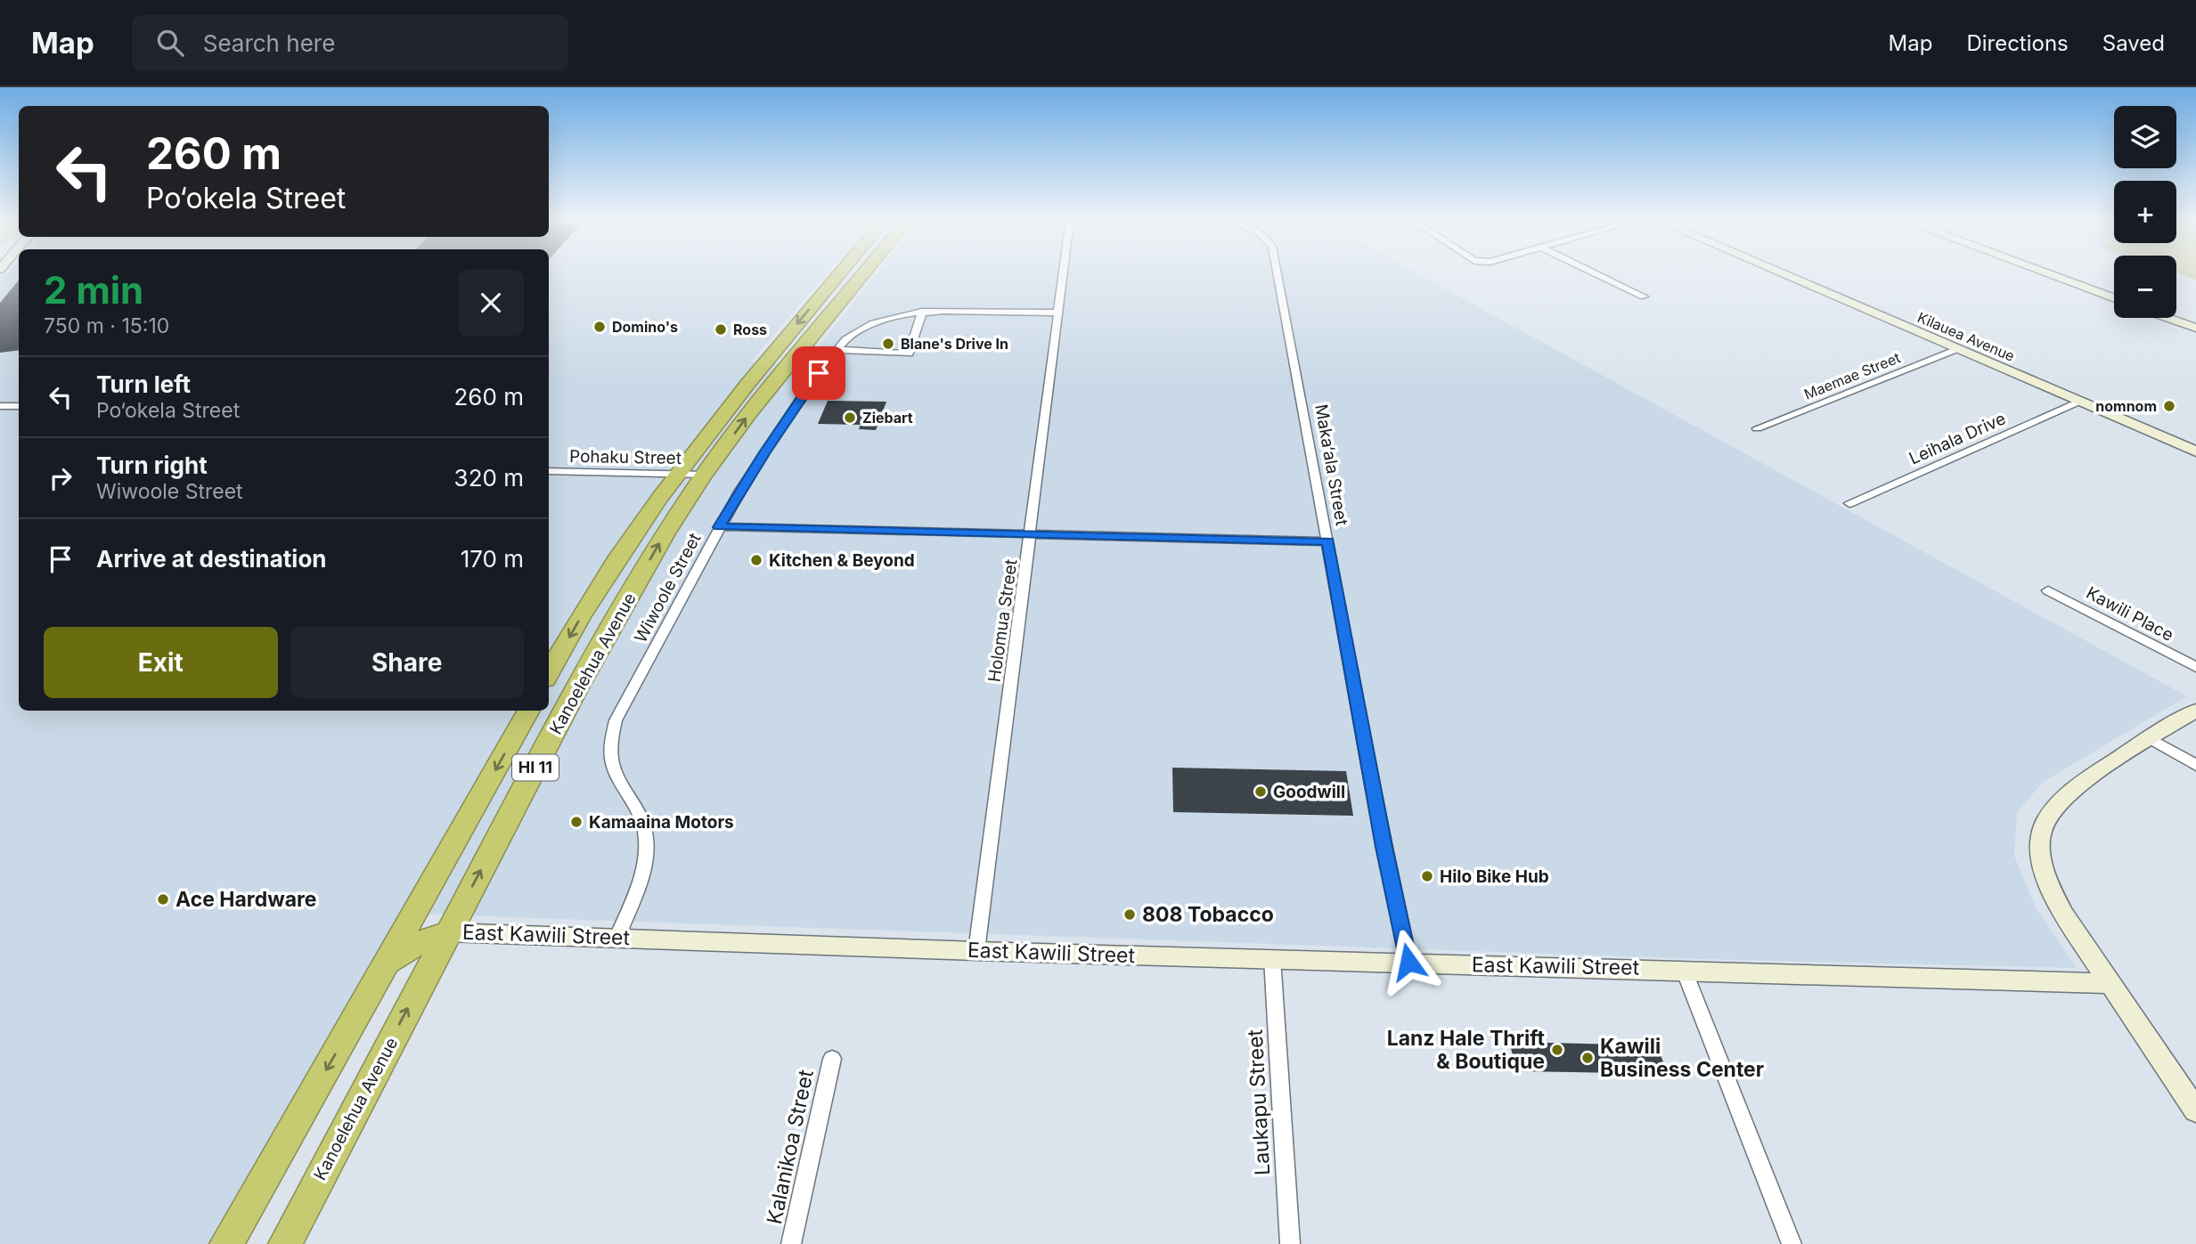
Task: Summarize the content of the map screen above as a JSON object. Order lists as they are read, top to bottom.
{
  "streets": {
    "highway": ["Kanoelehua Avenue", "HI 11"],
    "street": [
      "Kilauea Avenue",
      "Maemae Street",
      "Leihala Drive",
      "Pohaku Street",
      "Maka‘ala Street",
      "Wiwoole Street",
      "Kawili Place",
      "Holomua Street",
      "East Kawili Street",
      "Laukapu Street",
      "Kalanikoa Street"
    ]
  },
  "crossings": [
    ["Kilauea Avenue", "Maemae Street"],
    ["Kilauea Avenue", "Leihala Drive"],
    ["Pohaku Street", "Kanoelehua Avenue"],
    ["Maka‘ala Street", "East Kawili Street"],
    ["Wiwoole Street", "Holomua Street"],
    ["Wiwoole Street", "East Kawili Street"],
    ["Holomua Street", "East Kawili Street"],
    ["Kanoelehua Avenue", "East Kawili Street"],
    ["East Kawili Street", "Laukapu Street"]
  ],
  "places": [
    "Domino's",
    "Ross",
    "Blane's Drive In",
    "nomnom",
    "Ziebart",
    "Kitchen & Beyond",
    "Goodwill",
    "Kamaaina Motors",
    "Hilo Bike Hub",
    "Ace Hardware",
    "808 Tobacco",
    "Lanz Hale Thrift & Boutique",
    "Kawili Business Center"
  ],
  "page": {
    "header": "Map",
    "search": "Search here",
    "nav": ["Map", "Directions", "Saved"],
    "map_buttons": ["+", "−"],
    "turn": ["260 m", "Po‘okela Street"],
    "heading": ["2 min", "750 m · 15:10"],
    "list": [
      {
        "name": "Turn left",
        "note": "Po‘okela Street",
        "value": "260 m"
      },
      {
        "name": "Turn right",
        "note": "Wiwoole Street",
        "value": "320 m"
      },
      {
        "name": "Arrive at destination",
        "value": "170 m"
      }
    ],
    "buttons": ["Exit", "Share"]
  }
}
